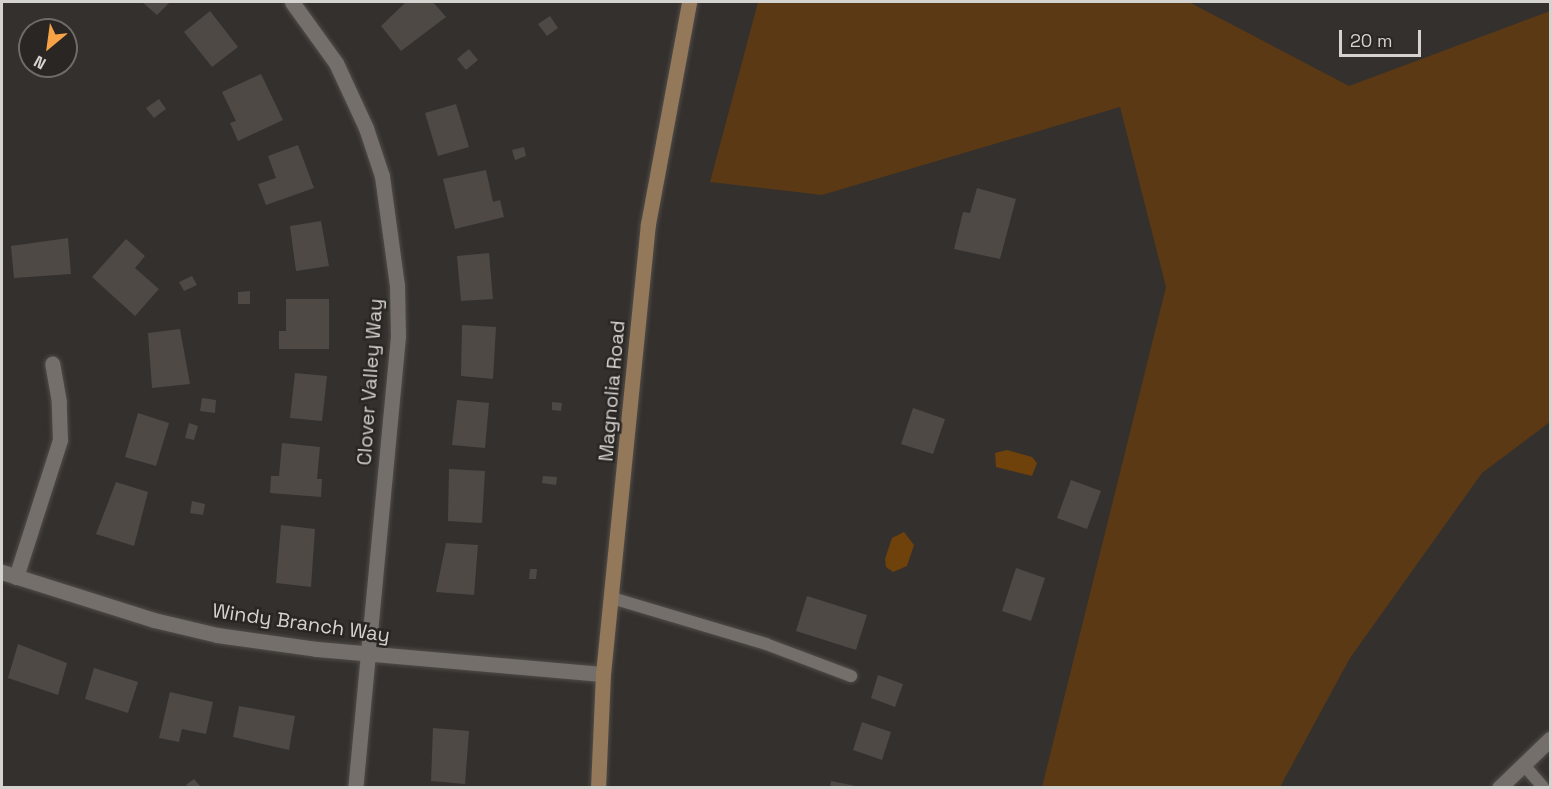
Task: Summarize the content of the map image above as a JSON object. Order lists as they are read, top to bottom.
{
  "streets": {
    "main road": ["Magnolia Road"],
    "street": ["Clover Valley Way", "Windy Branch Way"]
  },
  "crossings": [
    ["Clover Valley Way", "Windy Branch Way"],
    ["Magnolia Road", "Windy Branch Way"]
  ],
  "scale_bar": "20 m",
  "north": "bottom left"
}
